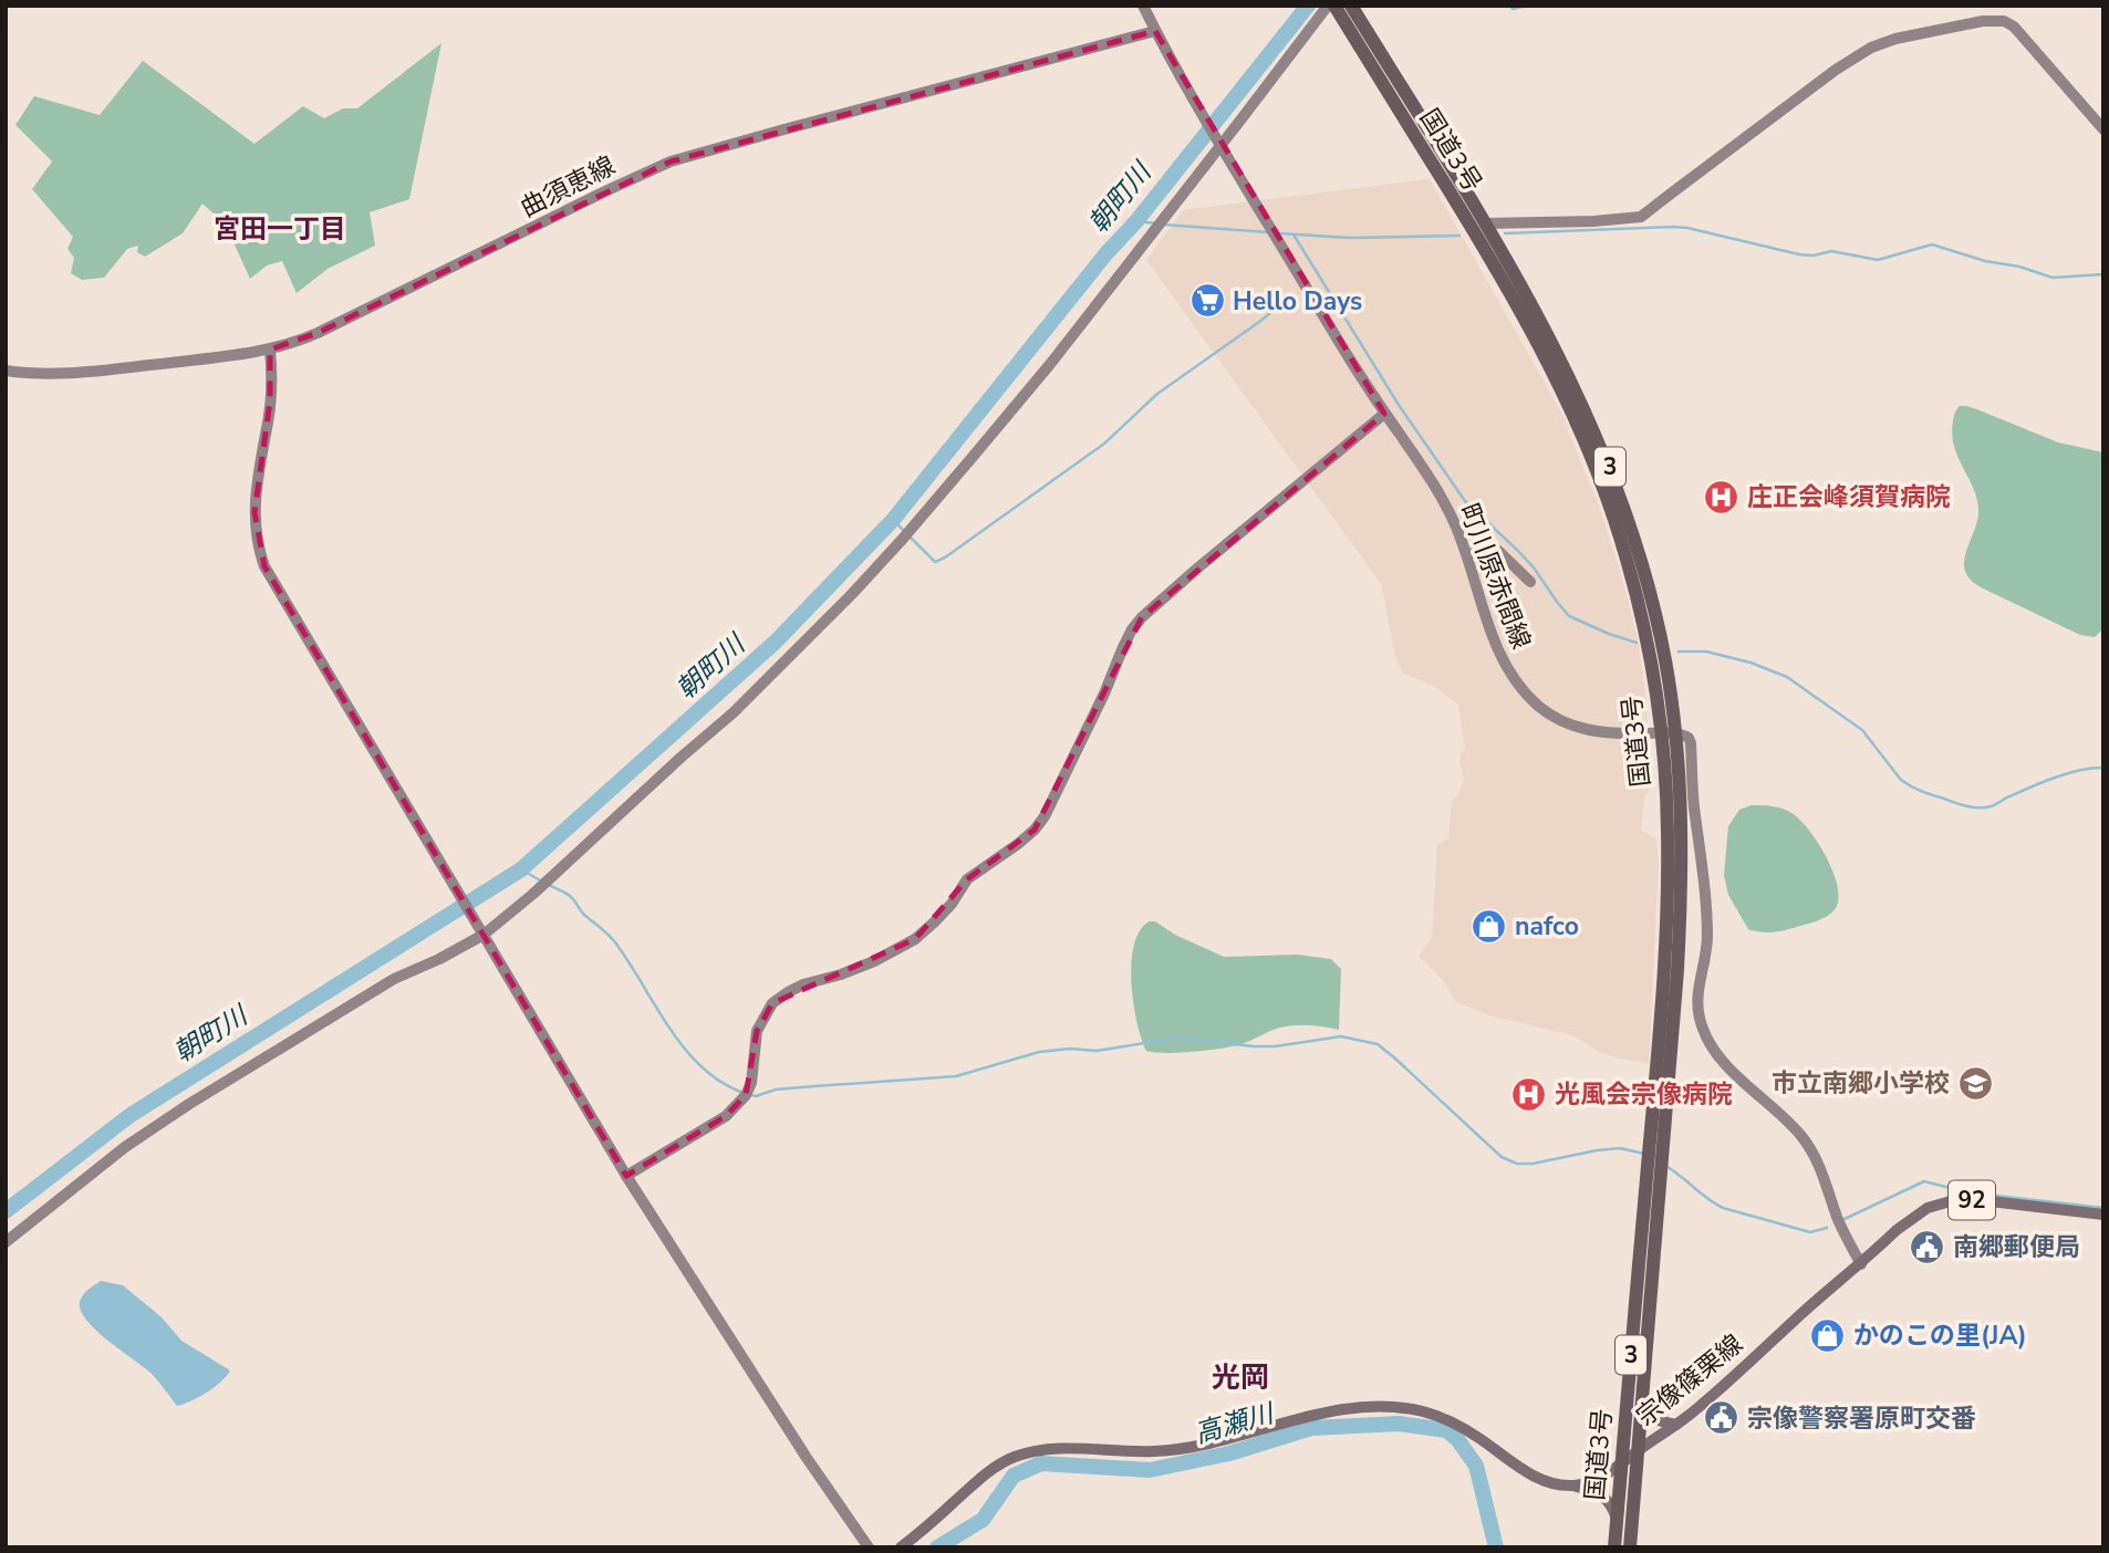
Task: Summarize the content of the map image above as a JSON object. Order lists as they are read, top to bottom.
{
  "streets": {
    "highway": ["国道3号", "3"],
    "main road": ["92", "宗像篠栗線"],
    "street": ["曲須恵線", "町川原赤間線"]
  },
  "crossings": [
    ["国道3号", "町川原赤間線"],
    ["国道3号", "宗像篠栗線"],
    ["曲須恵線", "町川原赤間線"]
  ],
  "districts": ["宮田一丁目", "光岡"],
  "water": ["朝町川", "高瀬川"],
  "places": {
    "supermarket": ["Hello Days"],
    "hospital": ["庄正会峰須賀病院", "光風会宗像病院"],
    "shop": ["nafco", "かのこの里(JA)"],
    "school or university": ["市立南郷小学校"],
    "public building": ["南郷郵便局", "宗像警察署原町交番"]
  }
}
